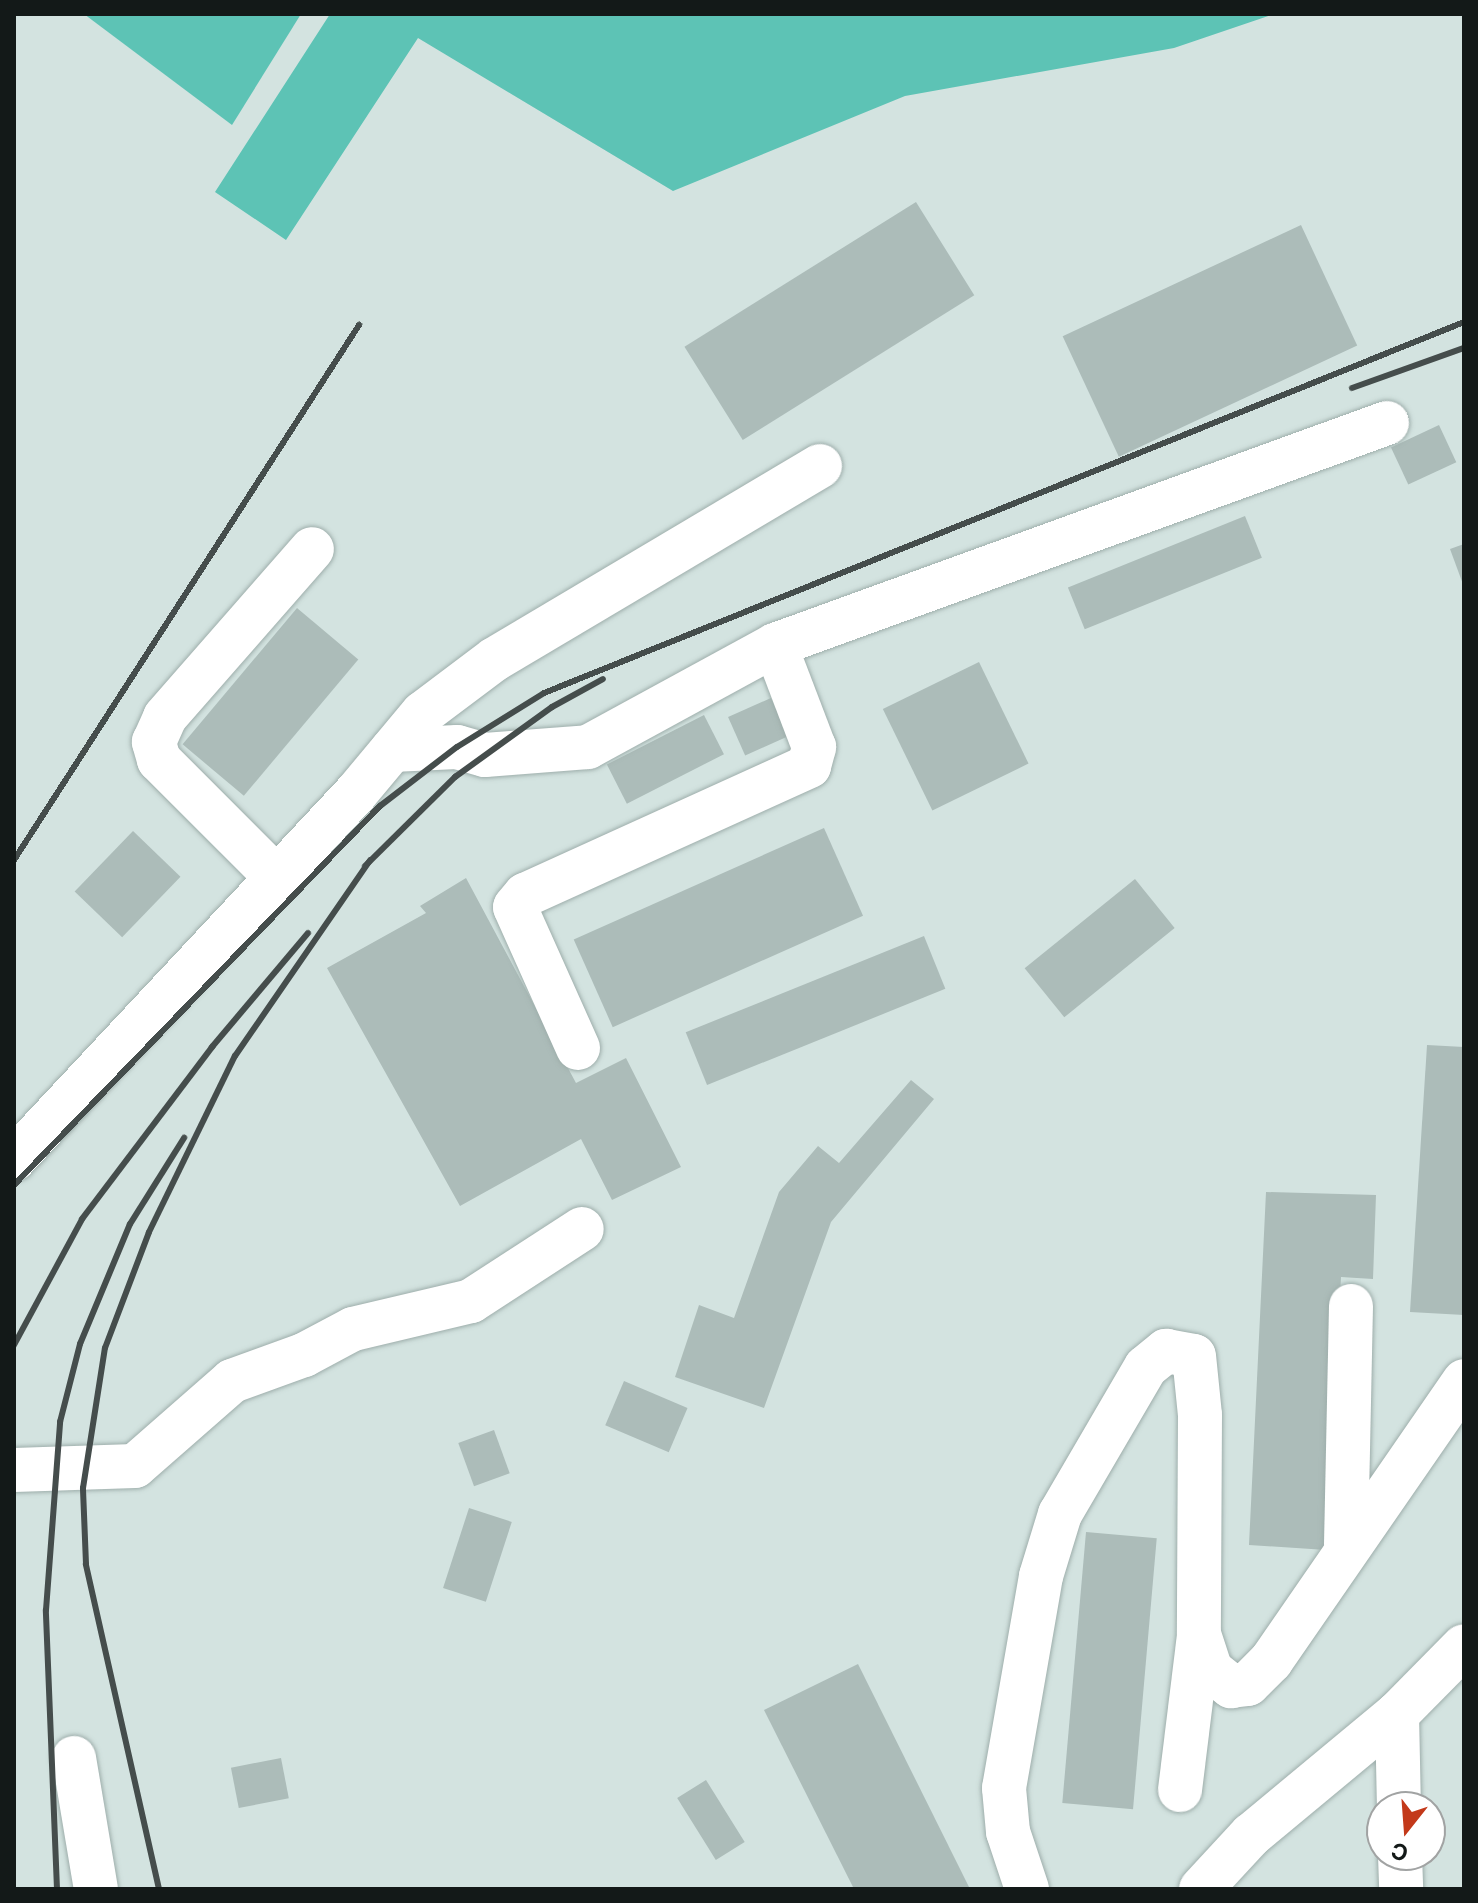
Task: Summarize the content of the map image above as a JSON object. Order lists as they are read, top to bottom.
{
  "north": "bottom"
}
